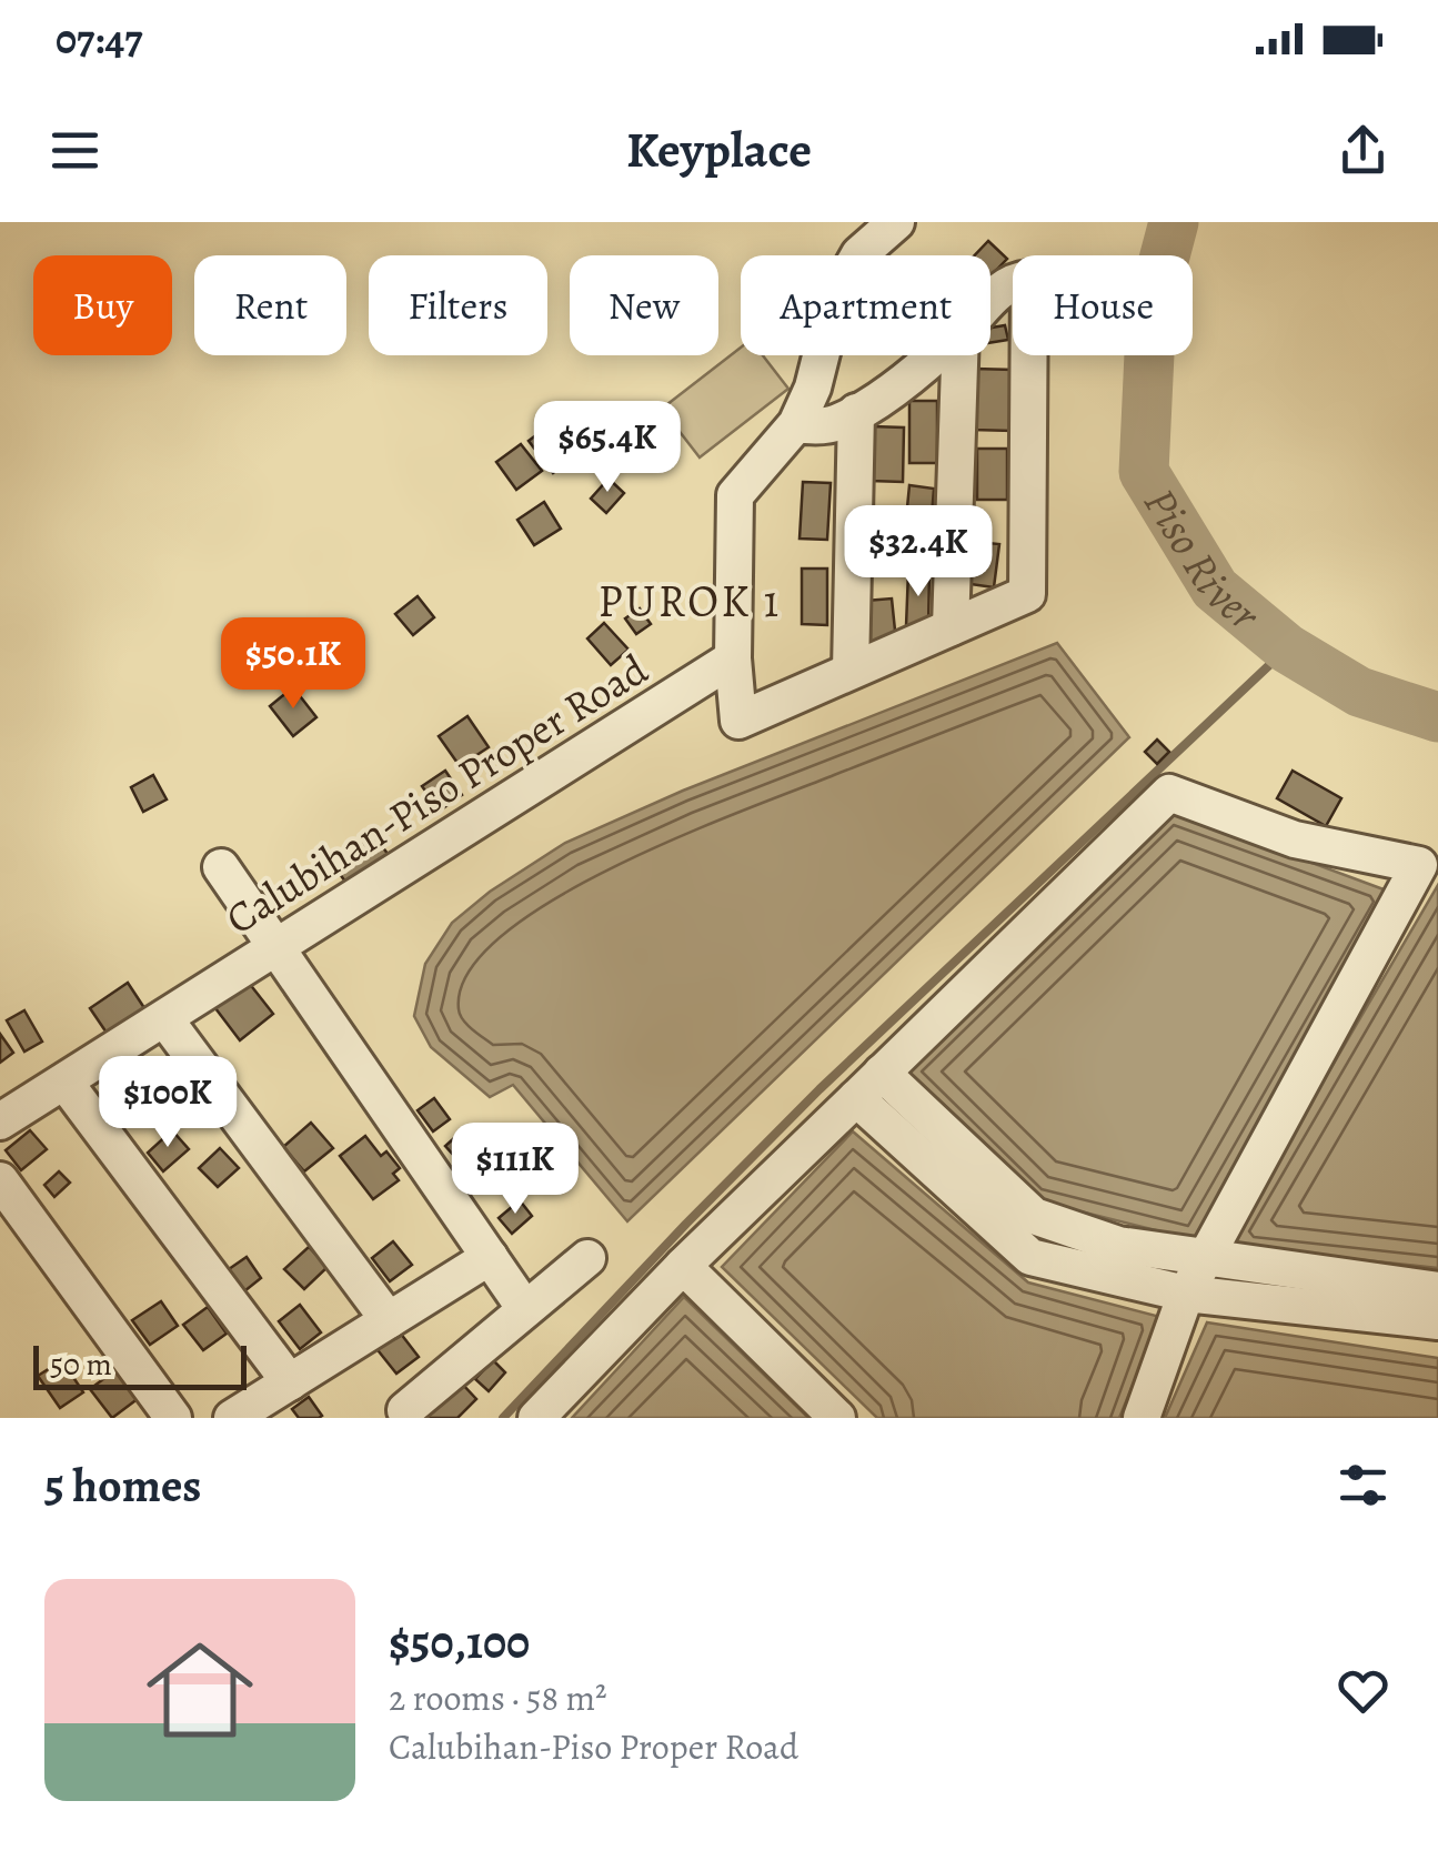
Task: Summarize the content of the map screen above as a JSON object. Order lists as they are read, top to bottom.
{
  "streets": {
    "street": ["Calubihan-Piso Proper Road"]
  },
  "districts": ["PUROK 1"],
  "water": ["Piso River"],
  "scale_bar": "50 m",
  "page": {
    "status": "07:47",
    "header": "Keyplace",
    "chip": [
      "Buy",
      "Rent",
      "Filters",
      "New",
      "Apartment",
      "House"
    ],
    "price": [
      "$65.4K",
      "$32.4K",
      "$50.1K",
      "$100K",
      "$111K"
    ],
    "scale": "50 m",
    "heading": "5 homes",
    "list": [
      {
        "name": "$50,100",
        "note": "2 rooms · 58 m² · Calubihan-Piso Proper Road"
      }
    ]
  }
}
